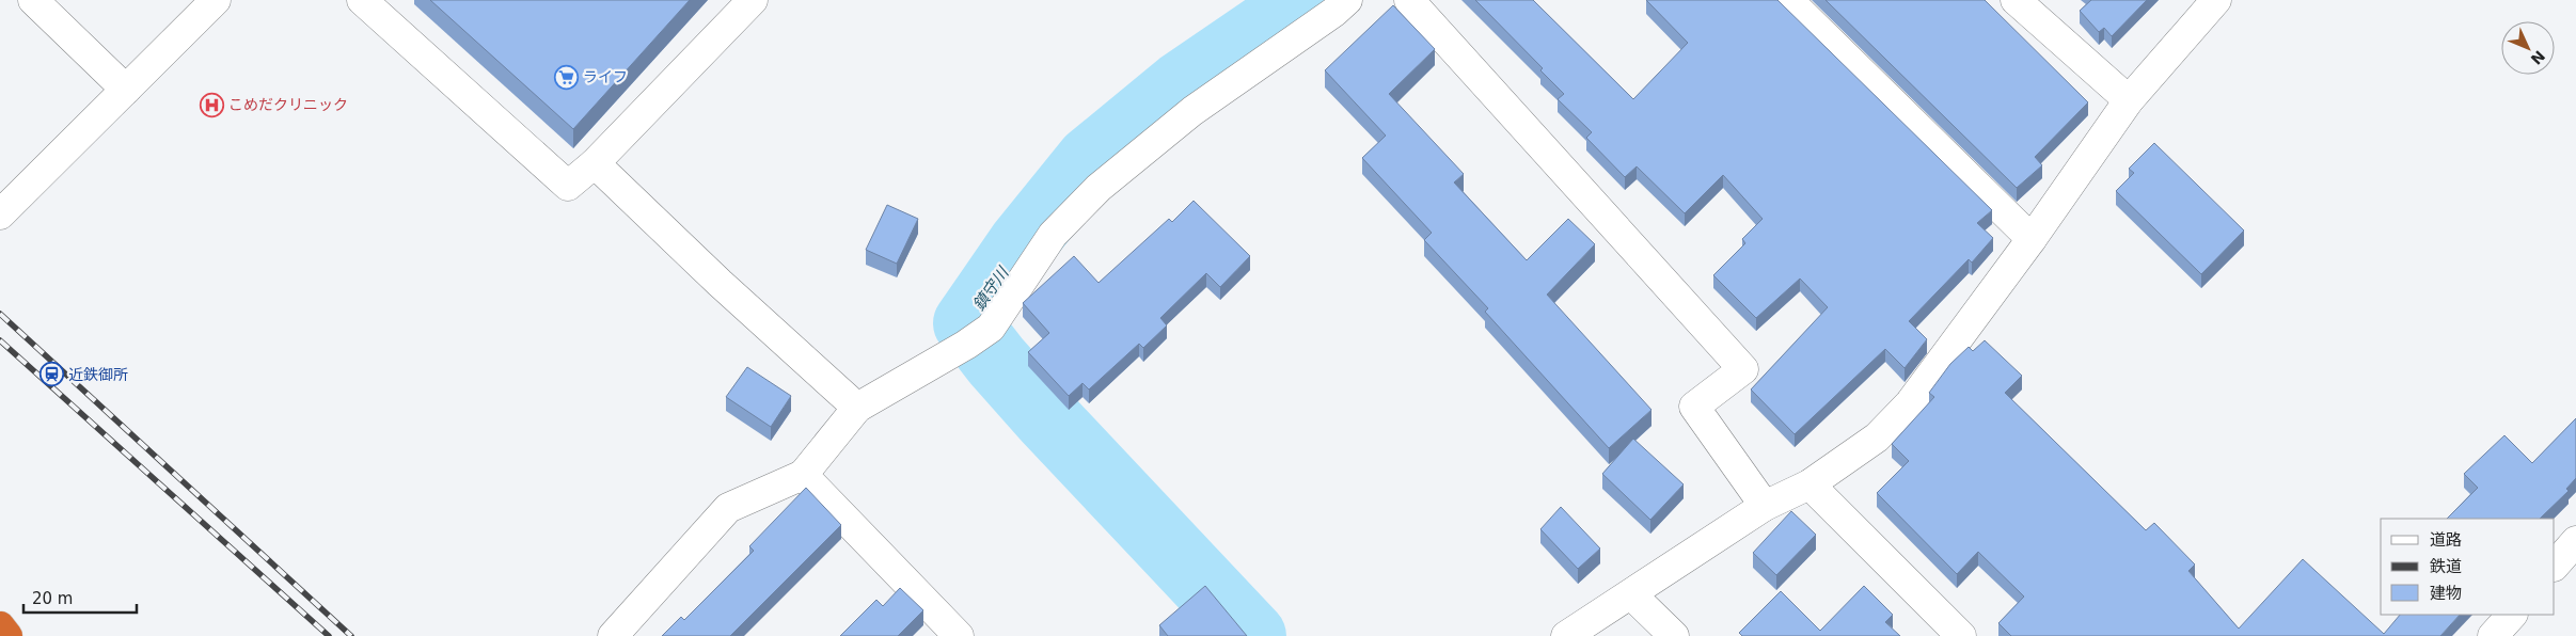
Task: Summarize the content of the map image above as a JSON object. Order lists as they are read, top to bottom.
{
  "water": ["鎮守川"],
  "places": {
    "supermarket": ["ライフ"],
    "hospital": ["こめだクリニック"],
    "station": ["近鉄御所"]
  },
  "legend": ["道路", "鉄道", "建物"],
  "scale_bar": "20 m",
  "north": "bottom right"
}
